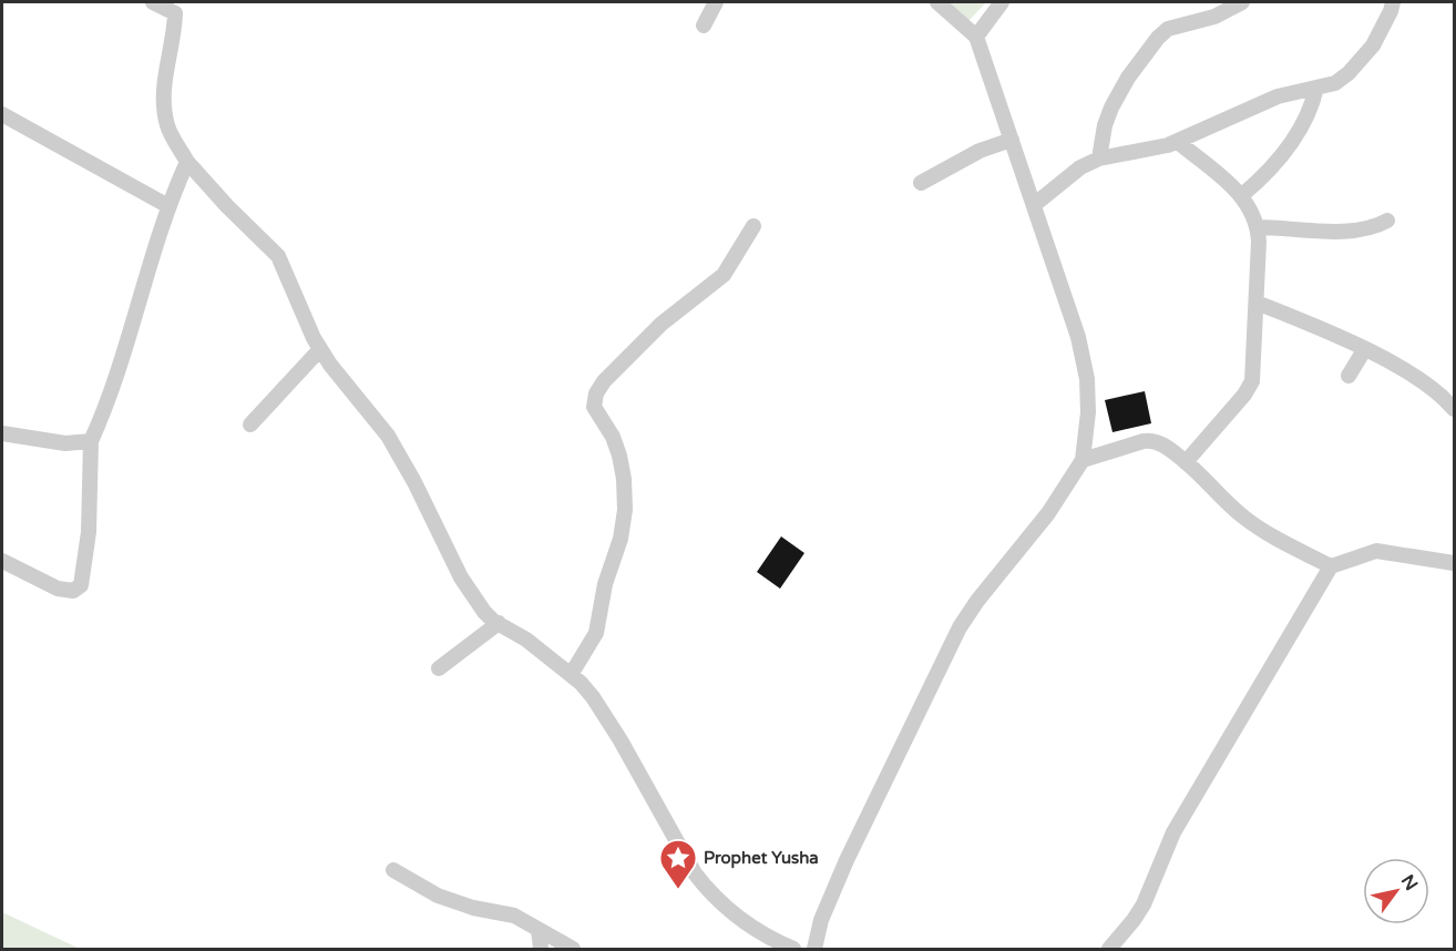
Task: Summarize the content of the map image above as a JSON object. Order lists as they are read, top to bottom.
{
  "places": {
    "place": ["Prophet Yusha"]
  },
  "north": "top right"
}
